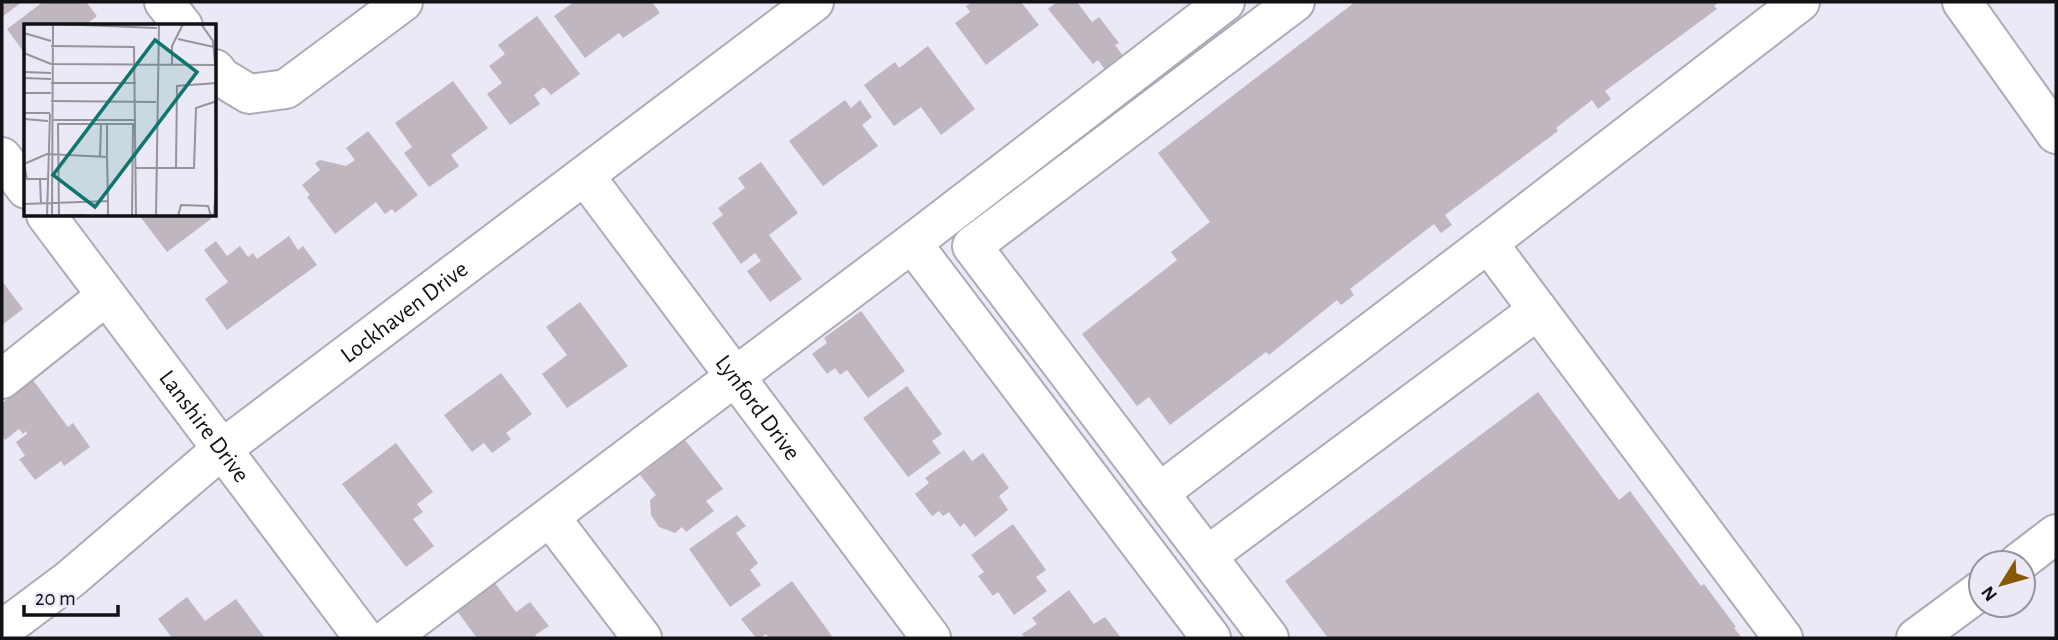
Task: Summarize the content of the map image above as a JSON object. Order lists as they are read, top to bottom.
{
  "streets": {
    "street": ["Lockhaven Drive", "Lynford Drive", "Lanshire Drive"]
  },
  "crossings": [
    ["Lockhaven Drive", "Lynford Drive"],
    ["Lockhaven Drive", "Lanshire Drive"]
  ],
  "scale_bar": "20 m",
  "north": "bottom left"
}
